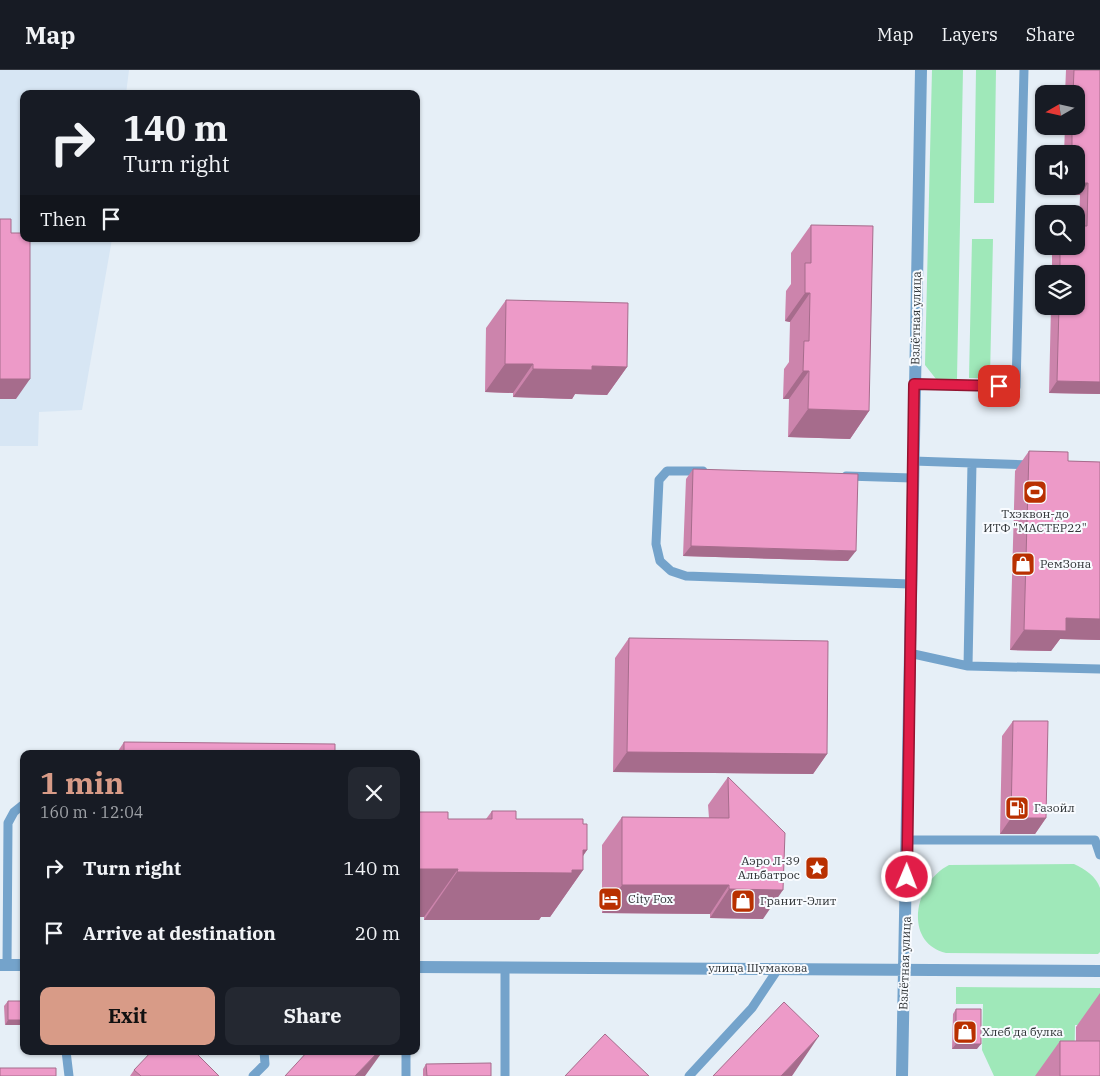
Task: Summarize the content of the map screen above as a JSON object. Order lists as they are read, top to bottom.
{
  "streets": {
    "street": ["Взлётная улица", "улица Шумакова"]
  },
  "crossings": [
    ["Взлётная улица", "улица Шумакова"]
  ],
  "places": {
    "sports": ["Тхэквон-до ИТФ \"МАСТЕР22\""],
    "shop": ["РемЗона", "Гранит-Элит", "Хлеб да булка"],
    "fuel station": ["Газойл"],
    "place": ["Аэро Л-39 Альбатрос"],
    "hotel": ["City Fox"]
  },
  "north": "left",
  "page": {
    "header": "Map",
    "nav": ["Map", "Layers", "Share"],
    "turn": ["140 m", "Turn right"],
    "then": "Then",
    "heading": ["1 min", "160 m · 12:04"],
    "list": [
      {
        "name": "Turn right",
        "value": "140 m"
      },
      {
        "name": "Arrive at destination",
        "value": "20 m"
      }
    ],
    "buttons": ["Exit", "Share"]
  }
}
